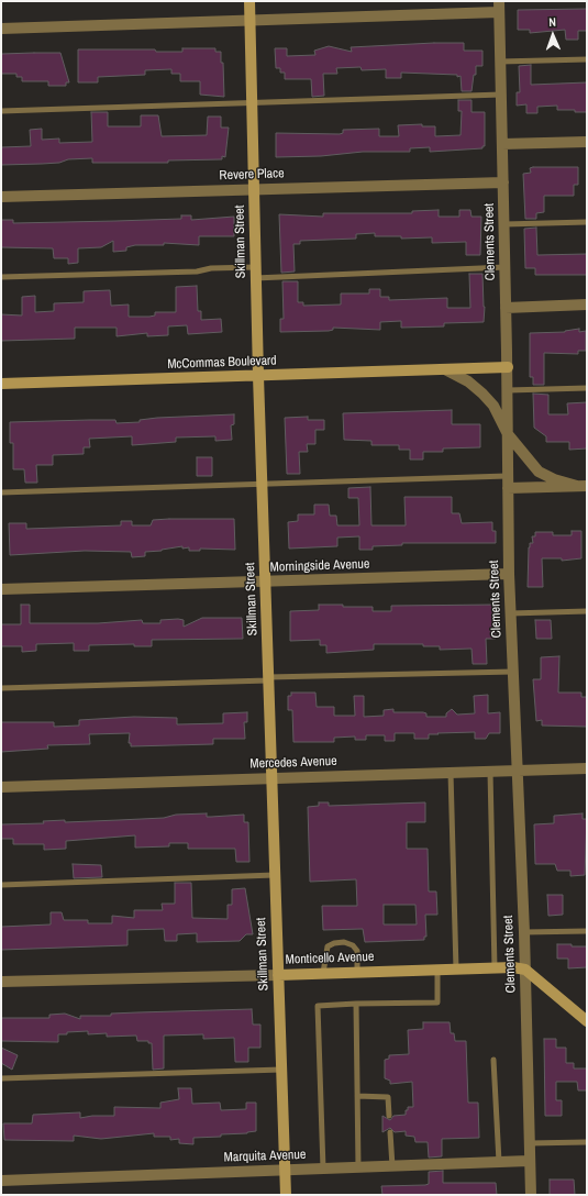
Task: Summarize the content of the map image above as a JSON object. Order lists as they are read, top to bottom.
{
  "streets": {
    "main road": ["Skillman Street", "McCommas Boulevard", "Monticello Avenue"],
    "street": [
      "Revere Place",
      "Clements Street",
      "Morningside Avenue",
      "Mercedes Avenue",
      "Marquita Avenue"
    ]
  },
  "crossings": [
    ["Revere Place", "Skillman Street"],
    ["Revere Place", "Clements Street"],
    ["Skillman Street", "McCommas Boulevard"],
    ["Skillman Street", "Morningside Avenue"],
    ["Skillman Street", "Mercedes Avenue"],
    ["Skillman Street", "Monticello Avenue"],
    ["Skillman Street", "Marquita Avenue"],
    ["Clements Street", "McCommas Boulevard"],
    ["Clements Street", "Morningside Avenue"],
    ["Clements Street", "Mercedes Avenue"],
    ["Clements Street", "Monticello Avenue"],
    ["Clements Street", "Marquita Avenue"]
  ],
  "north": "top"
}
